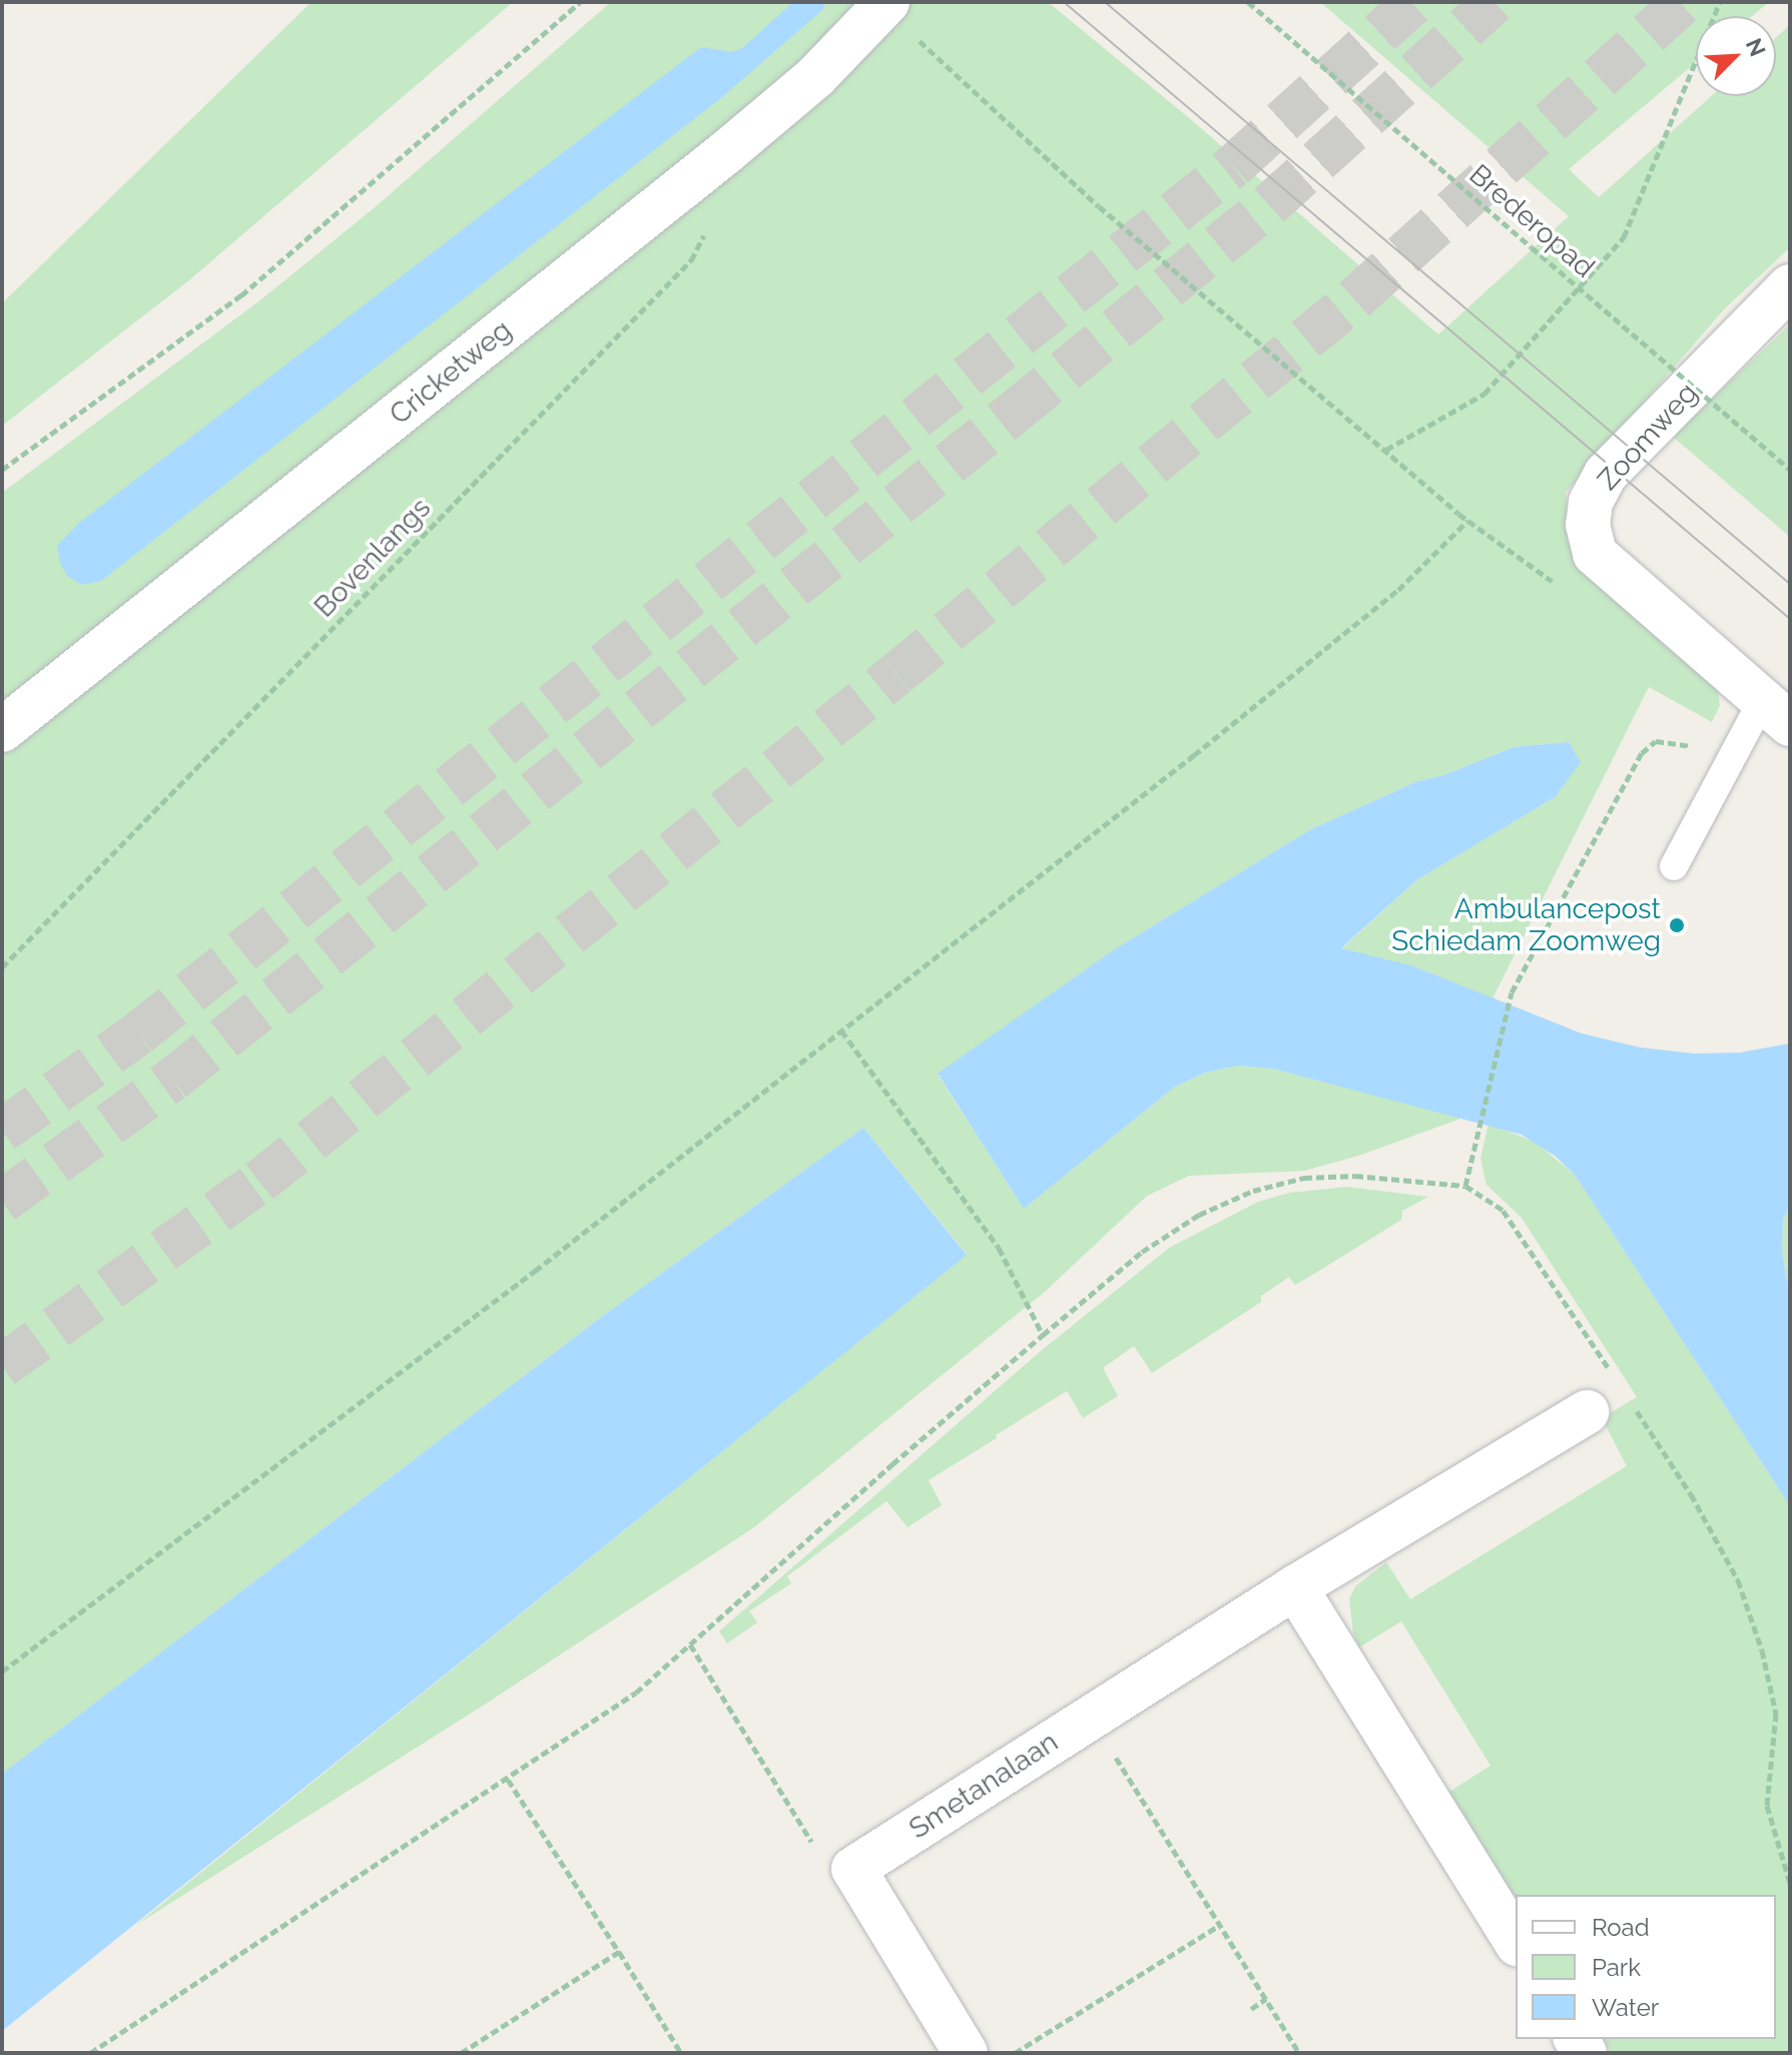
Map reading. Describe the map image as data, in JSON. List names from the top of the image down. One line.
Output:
{"streets":{"street":["Cricketweg","Zoomweg","Smetanalaan"],"path":["Brederopad","Bovenlangs"]},"places":["Ambulancepost Schiedam Zoomweg"],"legend":["Road","Park","Water"],"north":"top right"}
